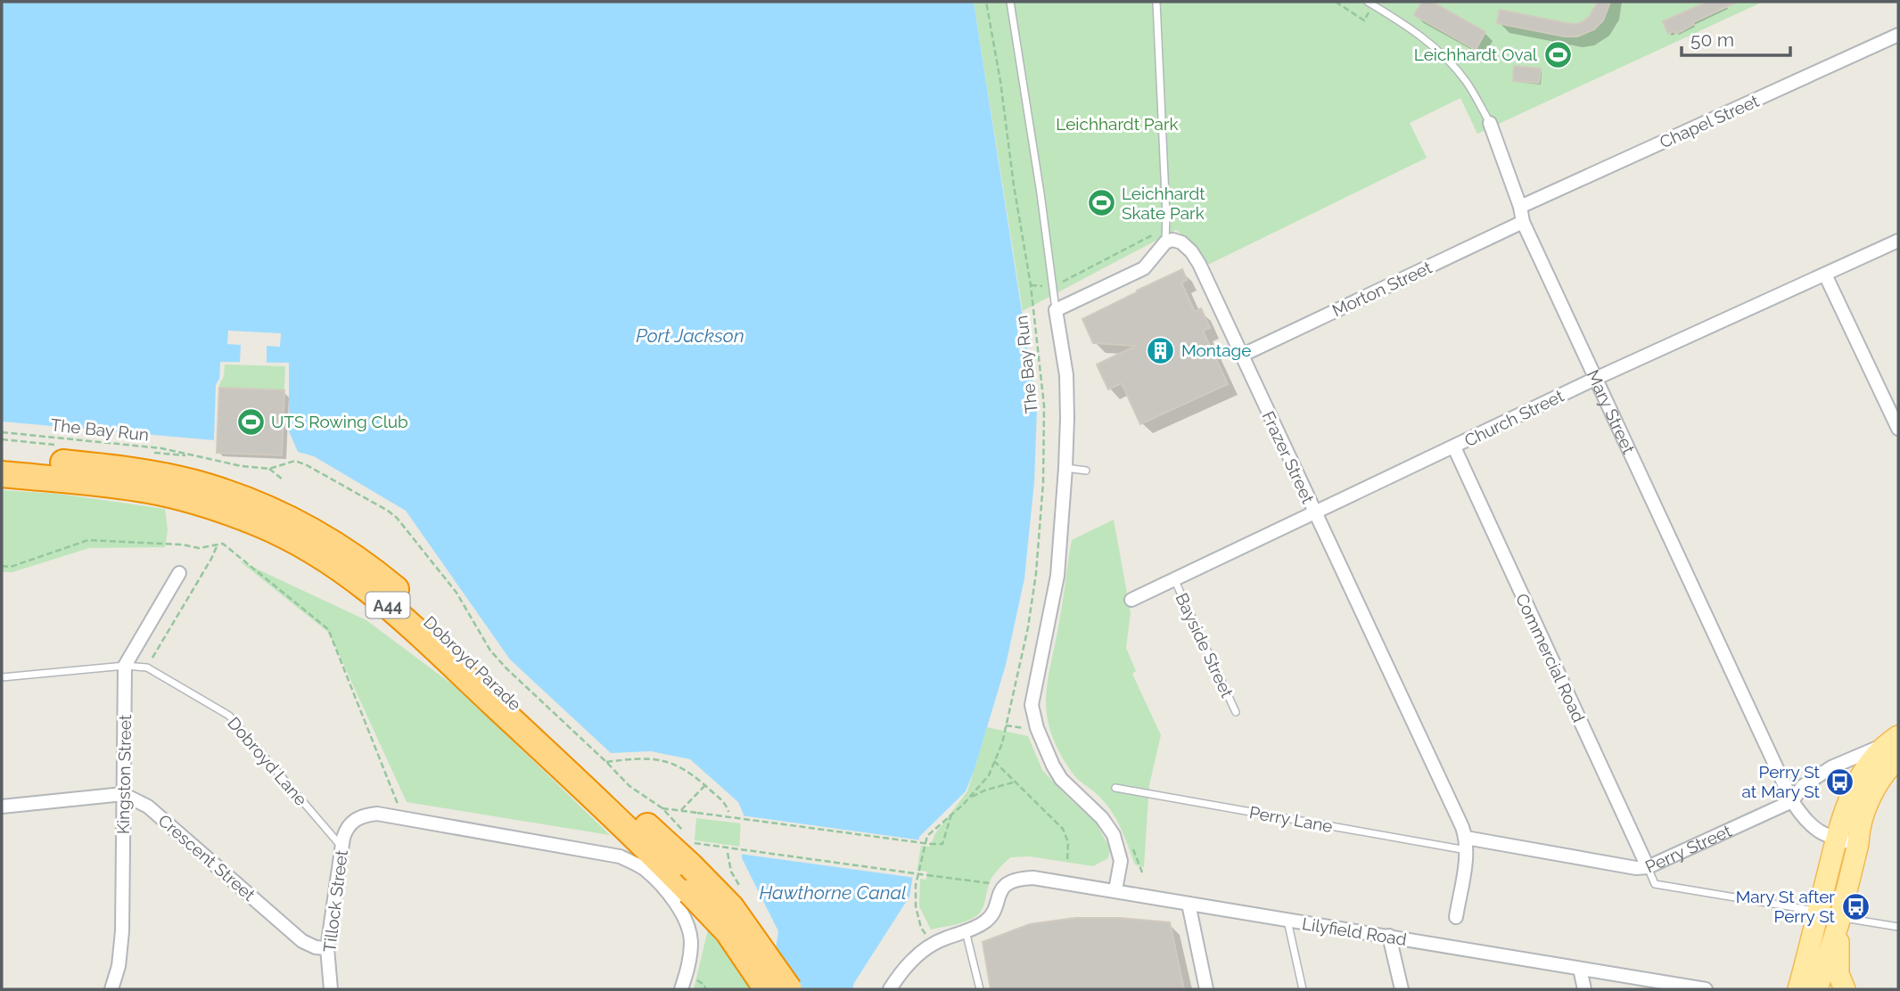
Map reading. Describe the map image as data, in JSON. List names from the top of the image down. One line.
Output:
{"streets":{"highway":["A44","Dobroyd Parade"],"street":["Chapel Street","Morton Street","Mary Street","Church Street","Frazer Street","Commercial Road","Kingston Street","Perry Street","Crescent Street","Tillock Street","Lilyfield Road"],"lane":["Bayside Street","Dobroyd Lane","Perry Lane"],"path":["The Bay Run"]},"crossings":[["Chapel Street","Mary Street"],["Morton Street","Mary Street"],["Morton Street","Frazer Street"],["Mary Street","Church Street"],["Mary Street","Perry Street"],["Church Street","Frazer Street"],["Church Street","Bayside Street"],["Church Street","Commercial Road"],["Frazer Street","Perry Lane"],["Frazer Street","Perry Street"],["Commercial Road","Perry Street"],["Dobroyd Lane","Kingston Street"],["Dobroyd Lane","Tillock Street"],["Kingston Street","Crescent Street"],["Perry Lane","Perry Street"],["Crescent Street","Tillock Street"]],"water":["Port Jackson","Hawthorne Canal"],"parks":["Leichhardt Park"],"places":{"sports":["Leichhardt Oval","Leichhardt Skate Park","UTS Rowing Club"],"building":["Montage"],"bus stop":["Perry St at Mary St","Mary St after Perry St"]},"scale_bar":"50 m"}
